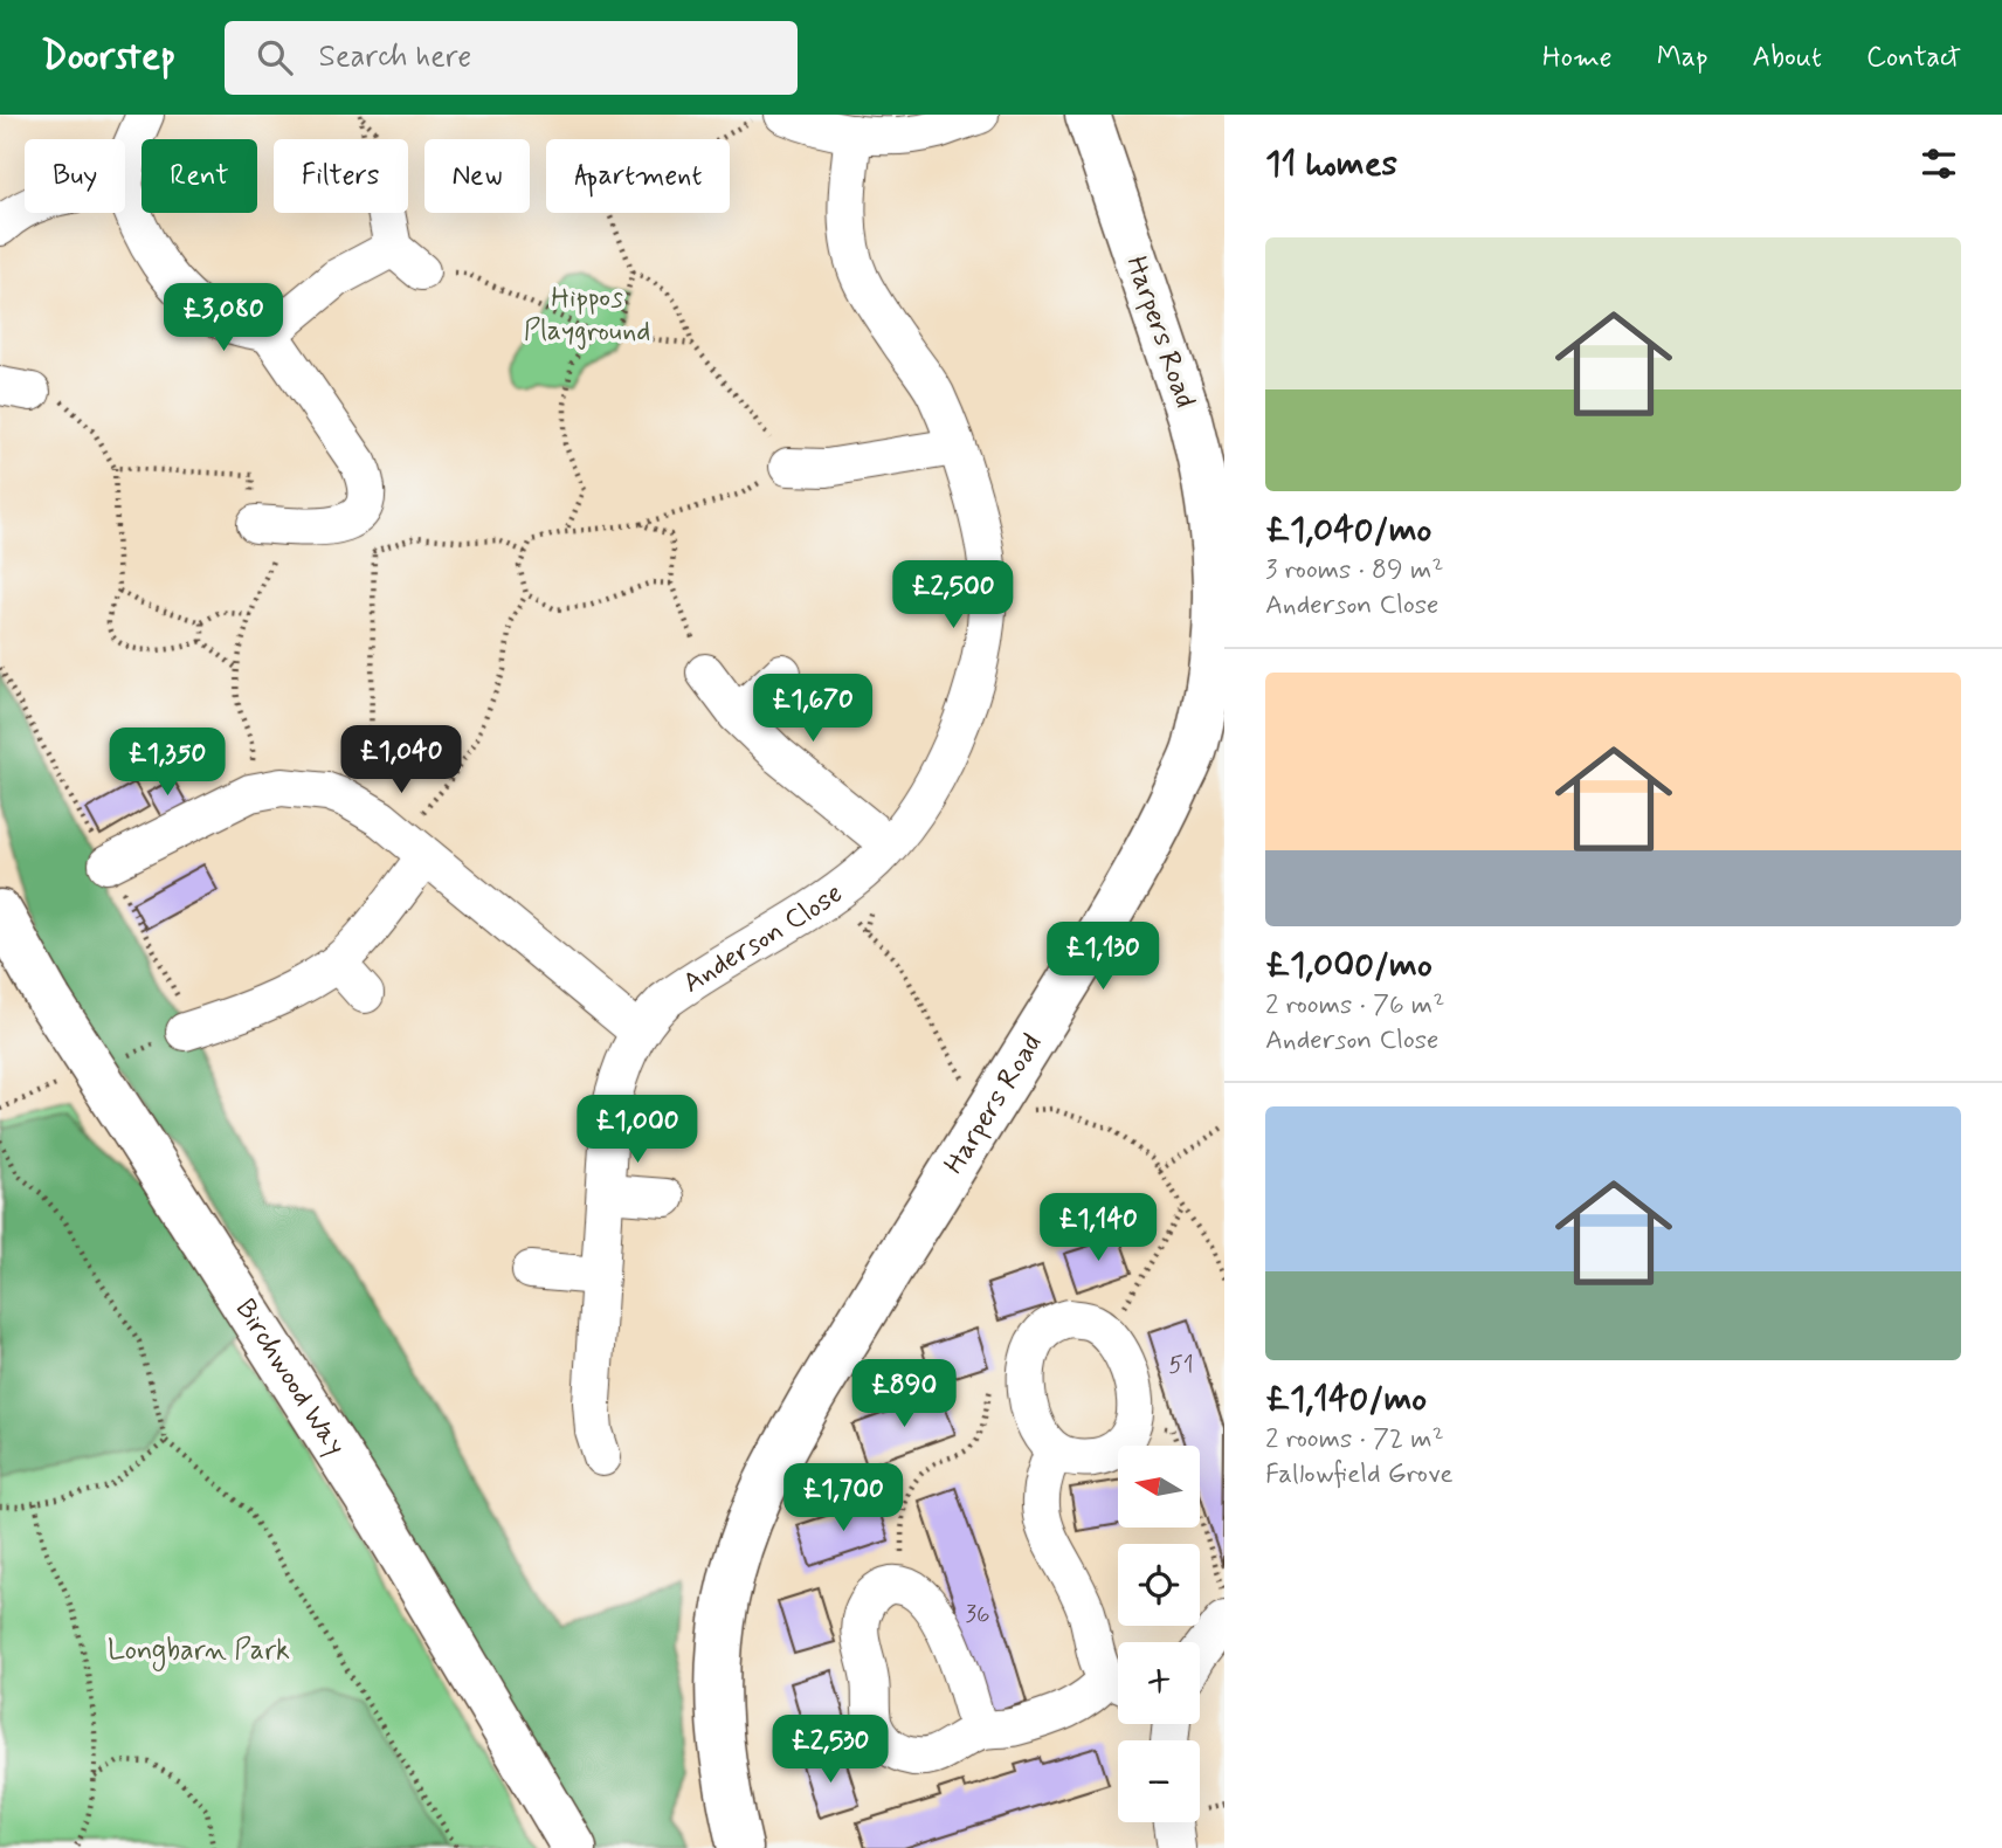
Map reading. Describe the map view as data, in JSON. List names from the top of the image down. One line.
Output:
{"streets":{"street":["Harpers Road","Anderson Close","Birchwood Way"]},"parks":["Hippos Playground","Longbarn Park"],"house_numbers":["51","36"],"north":"left","page":{"header":"Doorstep","search":"Search here","nav":["Home","Map","About","Contact"],"heading":"11 homes","chip":["Buy","Rent","Filters","New","Apartment"],"list":[{"name":"£1,040/mo","note":"3 rooms · 89 m² · Anderson Close"},{"name":"£1,000/mo","note":"2 rooms · 76 m² · Anderson Close"},{"name":"£1,140/mo","note":"2 rooms · 72 m² · Fallowfield Grove"}],"price":["£3,080","£2,500","£1,670","£1,040","£1,350","£1,130","£1,000","£1,140","£890","£1,700","£2,530"],"map_buttons":["+","−"]}}
